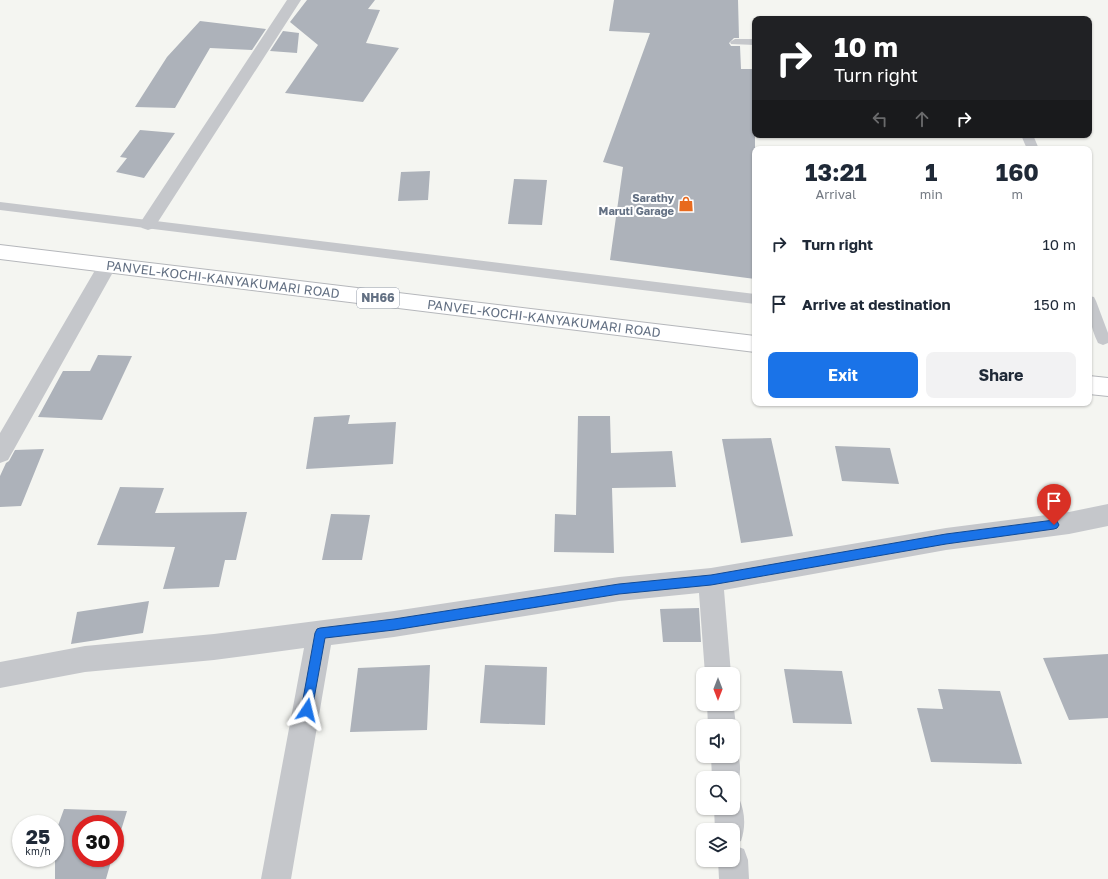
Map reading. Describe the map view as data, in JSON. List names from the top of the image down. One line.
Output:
{"streets":{"highway":["PANVEL-KOCHI-KANYAKUMARI ROAD","NH66"]},"places":{"shop":["Sarathy Maruti Garage"]},"north":"bottom","page":{"turn":["10 m","Turn right"],"eta":["13:21","Arrival","1","min","160","m"],"list":[{"name":"Turn right","value":"10 m"},{"name":"Arrive at destination","value":"150 m"}],"buttons":["Exit","Share"],"speed":"25 km/h","limit":"30"}}
